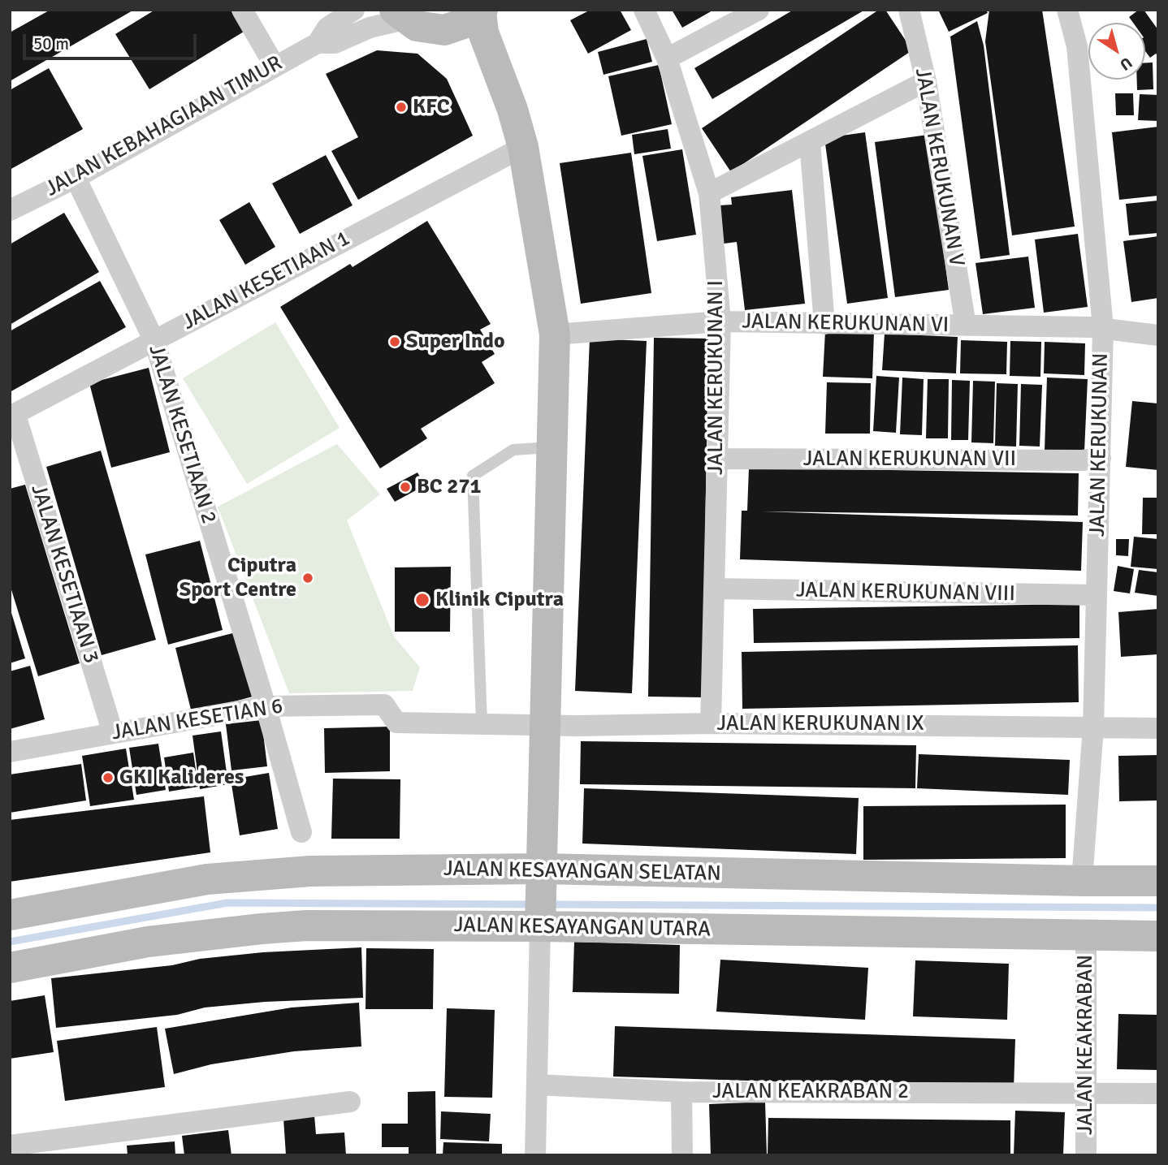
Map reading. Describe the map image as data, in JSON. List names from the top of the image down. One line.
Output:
{"streets":{"street":["JALAN KEBAHAGIAAN TIMUR","JALAN KERUKUNAN V","JALAN KESETIAAN 1","JALAN KERUKUNAN VI","JALAN KERUKUNAN I","JALAN KESETIAAN 2","JALAN KERUKUNAN","JALAN KERUKUNAN VII","JALAN KESETIAAN 3","JALAN KERUKUNAN VIII","JALAN KESETIAN 6","JALAN KERUKUNAN IX","JALAN KESAYANGAN SELATAN","JALAN KESAYANGAN UTARA","JALAN KEAKRABAN","JALAN KEAKRABAN 2"]},"crossings":[["JALAN KEBAHAGIAAN TIMUR","JALAN KESETIAAN 2"],["JALAN KERUKUNAN V","JALAN KERUKUNAN VI"],["JALAN KESETIAAN 1","JALAN KESETIAAN 2"],["JALAN KESETIAAN 1","JALAN KESETIAAN 3"],["JALAN KERUKUNAN VI","JALAN KERUKUNAN I"],["JALAN KERUKUNAN VI","JALAN KERUKUNAN"],["JALAN KERUKUNAN I","JALAN KERUKUNAN VII"],["JALAN KERUKUNAN I","JALAN KERUKUNAN VIII"],["JALAN KERUKUNAN I","JALAN KERUKUNAN IX"],["JALAN KESETIAAN 2","JALAN KESETIAN 6"],["JALAN KERUKUNAN","JALAN KERUKUNAN VII"],["JALAN KERUKUNAN","JALAN KERUKUNAN VIII"],["JALAN KERUKUNAN","JALAN KERUKUNAN IX"],["JALAN KERUKUNAN","JALAN KESAYANGAN SELATAN"],["JALAN KESETIAAN 3","JALAN KESETIAN 6"],["JALAN KESETIAN 6","JALAN KERUKUNAN IX"],["JALAN KESAYANGAN UTARA","JALAN KEAKRABAN"],["JALAN KEAKRABAN","JALAN KEAKRABAN 2"]],"places":["KFC","Super Indo","BC 271","Ciputra Sport Centre","Klinik Ciputra","GKI Kalideres"],"scale_bar":"50 m","north":"bottom right"}
